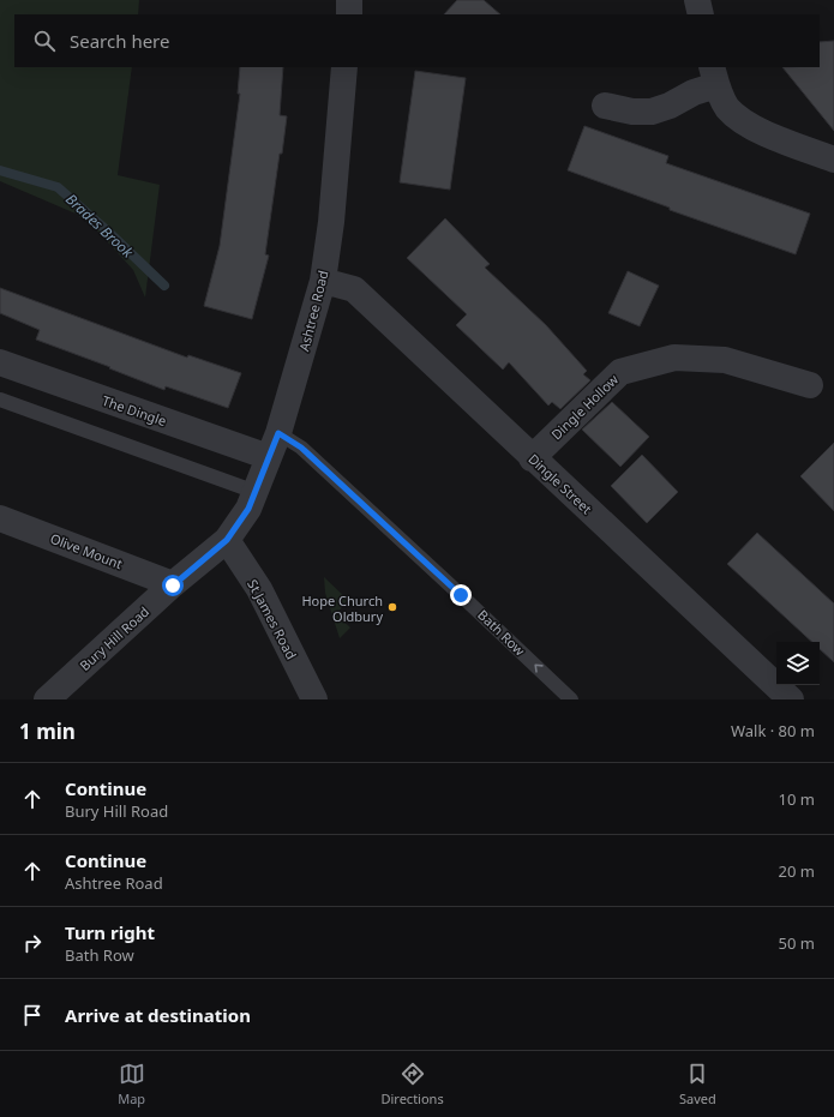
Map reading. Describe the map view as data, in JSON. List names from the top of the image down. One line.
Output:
{"streets":{"street":["Ashtree Road","Dingle Hollow","The Dingle","Dingle Street","Olive Mount","St James Road","Bury Hill Road"],"lane":["Bath Row"]},"crossings":[["Ashtree Road","The Dingle"],["Ashtree Road","Dingle Street"],["Ashtree Road","St James Road"],["Ashtree Road","Bath Row"],["Ashtree Road","Bury Hill Road"],["Dingle Hollow","Dingle Street"],["Olive Mount","Bury Hill Road"],["St James Road","Bury Hill Road"]],"one_way":["Bath Row"],"water":["Brades Brook"],"places":["Hope Church Oldbury"],"page":{"search":"Search here","heading":["1 min","Walk · 80 m"],"list":[["Continue","Bury Hill Road","10 m"],["Continue","Ashtree Road","20 m"],["Turn right","Bath Row","50 m"],"Arrive at destination"],"nav":["Map","Directions","Saved"]}}
